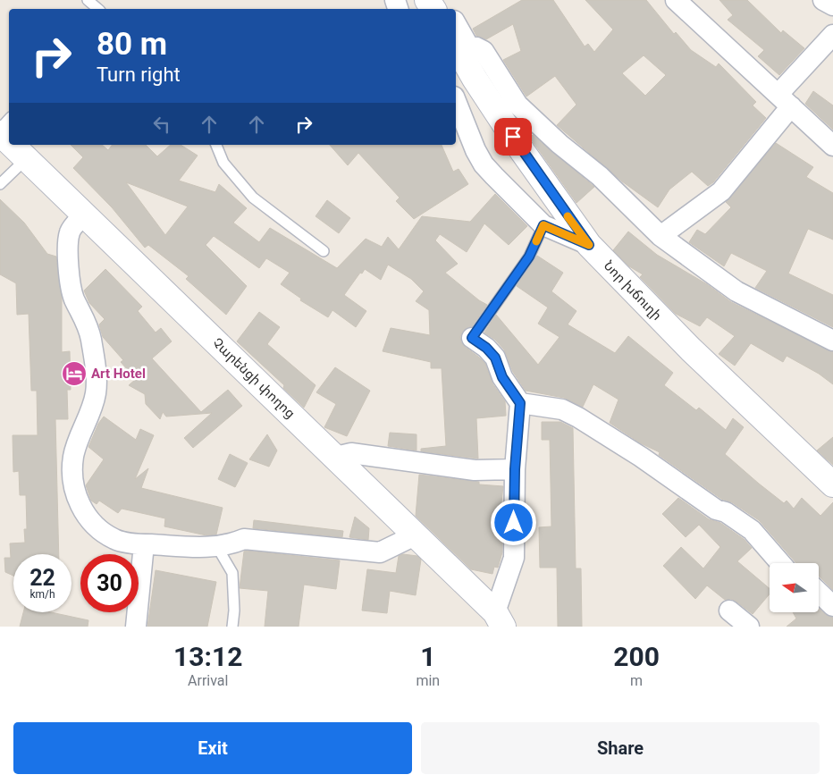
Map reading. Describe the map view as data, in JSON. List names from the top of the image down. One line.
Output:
{"streets":{"main road":["Նոր խճուղի","Չարենցի փողոց"]},"places":{"hotel":["Art Hotel"]},"north":"left","page":{"turn":["80 m","Turn right"],"speed":"22 km/h","limit":"30","eta":["13:12","Arrival","1","min","200","m"],"buttons":["Exit","Share"]}}
